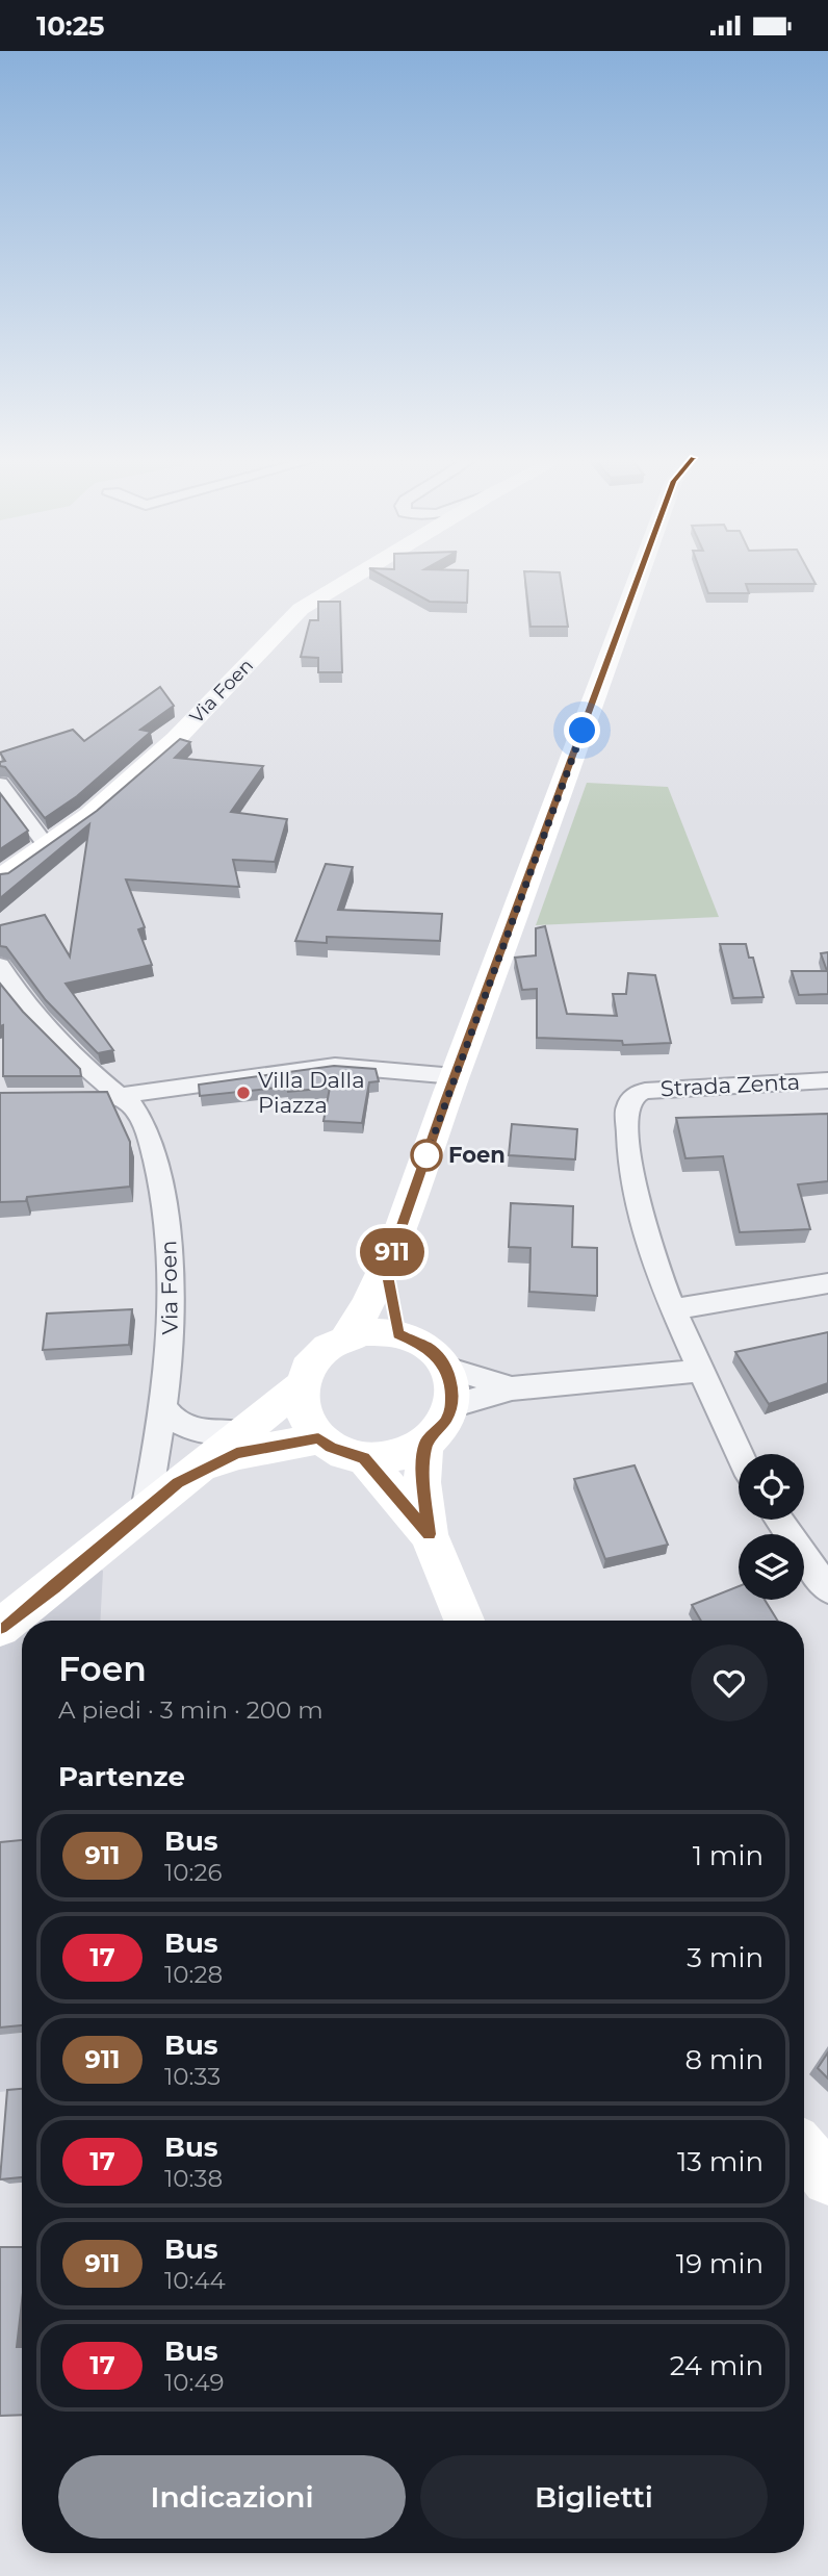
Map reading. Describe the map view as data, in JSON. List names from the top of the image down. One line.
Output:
{"streets":{"main road":["Via Foen"],"street":["Strada Zenta"]},"places":["Villa Dalla Piazza","Foen"],"lines":["bus line 911"],"page":{"status":"10:25","on_map":"911","heading":[["Foen","A piedi · 3 min · 200 m"],"Partenze"],"list":[{"mark":"911","name":"Bus","note":"10:26","value":"1 min"},{"mark":"17","name":"Bus","note":"10:28","value":"3 min"},{"mark":"911","name":"Bus","note":"10:33","value":"8 min"},{"mark":"17","name":"Bus","note":"10:38","value":"13 min"},{"mark":"911","name":"Bus","note":"10:44","value":"19 min"},{"mark":"17","name":"Bus","note":"10:49","value":"24 min"}],"buttons":["Indicazioni","Biglietti"]}}
